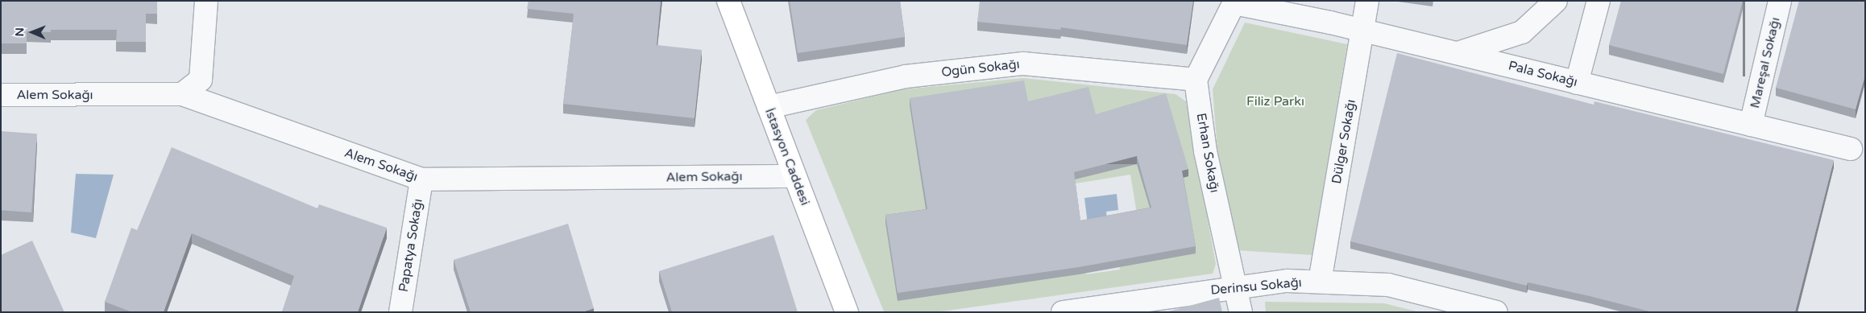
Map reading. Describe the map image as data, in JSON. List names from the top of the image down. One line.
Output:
{"streets":{"street":["Mareşal Sokağı","Ogün Sokağı","Pala Sokağı","Alem Sokağı","Dülger Sokağı","Erhan Sokağı","İstasyon Caddesi","Papatya Sokağı","Derinsu Sokağı"]},"crossings":[["Mareşal Sokağı","Pala Sokağı"],["Ogün Sokağı","Erhan Sokağı"],["Ogün Sokağı","İstasyon Caddesi"],["Pala Sokağı","Dülger Sokağı"],["Alem Sokağı","İstasyon Caddesi"],["Alem Sokağı","Papatya Sokağı"],["Dülger Sokağı","Derinsu Sokağı"],["Erhan Sokağı","Derinsu Sokağı"]],"parks":["Filiz Parkı"],"north":"left"}
